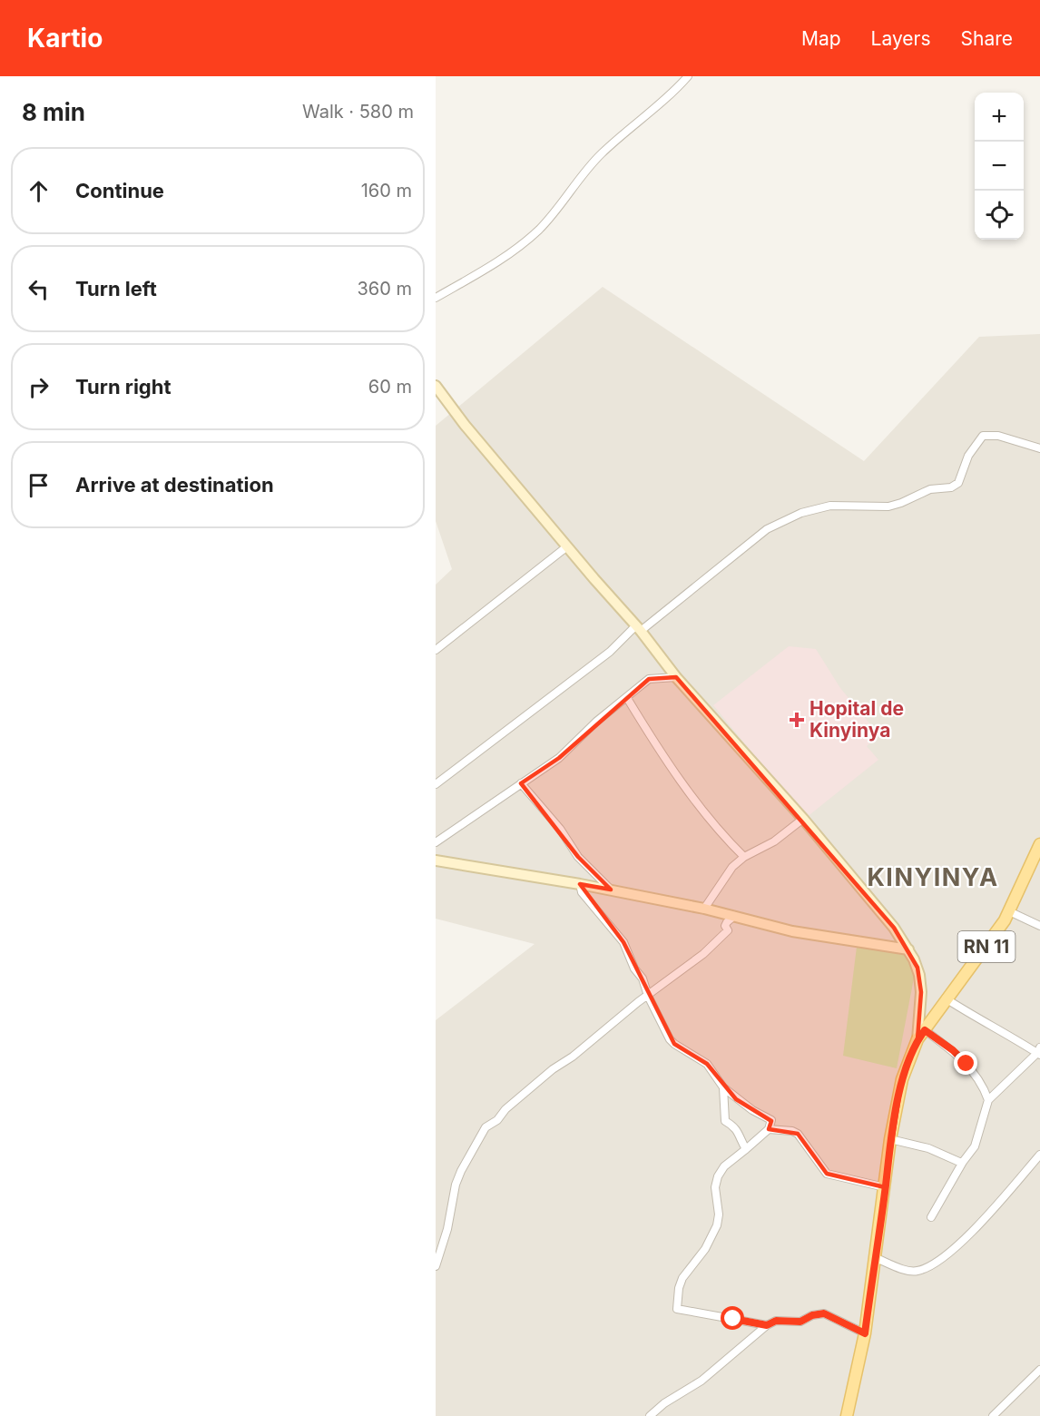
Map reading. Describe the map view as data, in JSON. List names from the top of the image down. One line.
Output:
{"streets":{"main road":["RN 11"]},"districts":["KINYINYA"],"places":{"health":["Hopital de Kinyinya"]},"page":{"header":"Kartio","nav":["Map","Layers","Share"],"heading":["8 min","Walk · 580 m"],"map_buttons":["+","−"],"list":[["Continue","160 m"],["Turn left","360 m"],["Turn right","60 m"],"Arrive at destination"]}}
